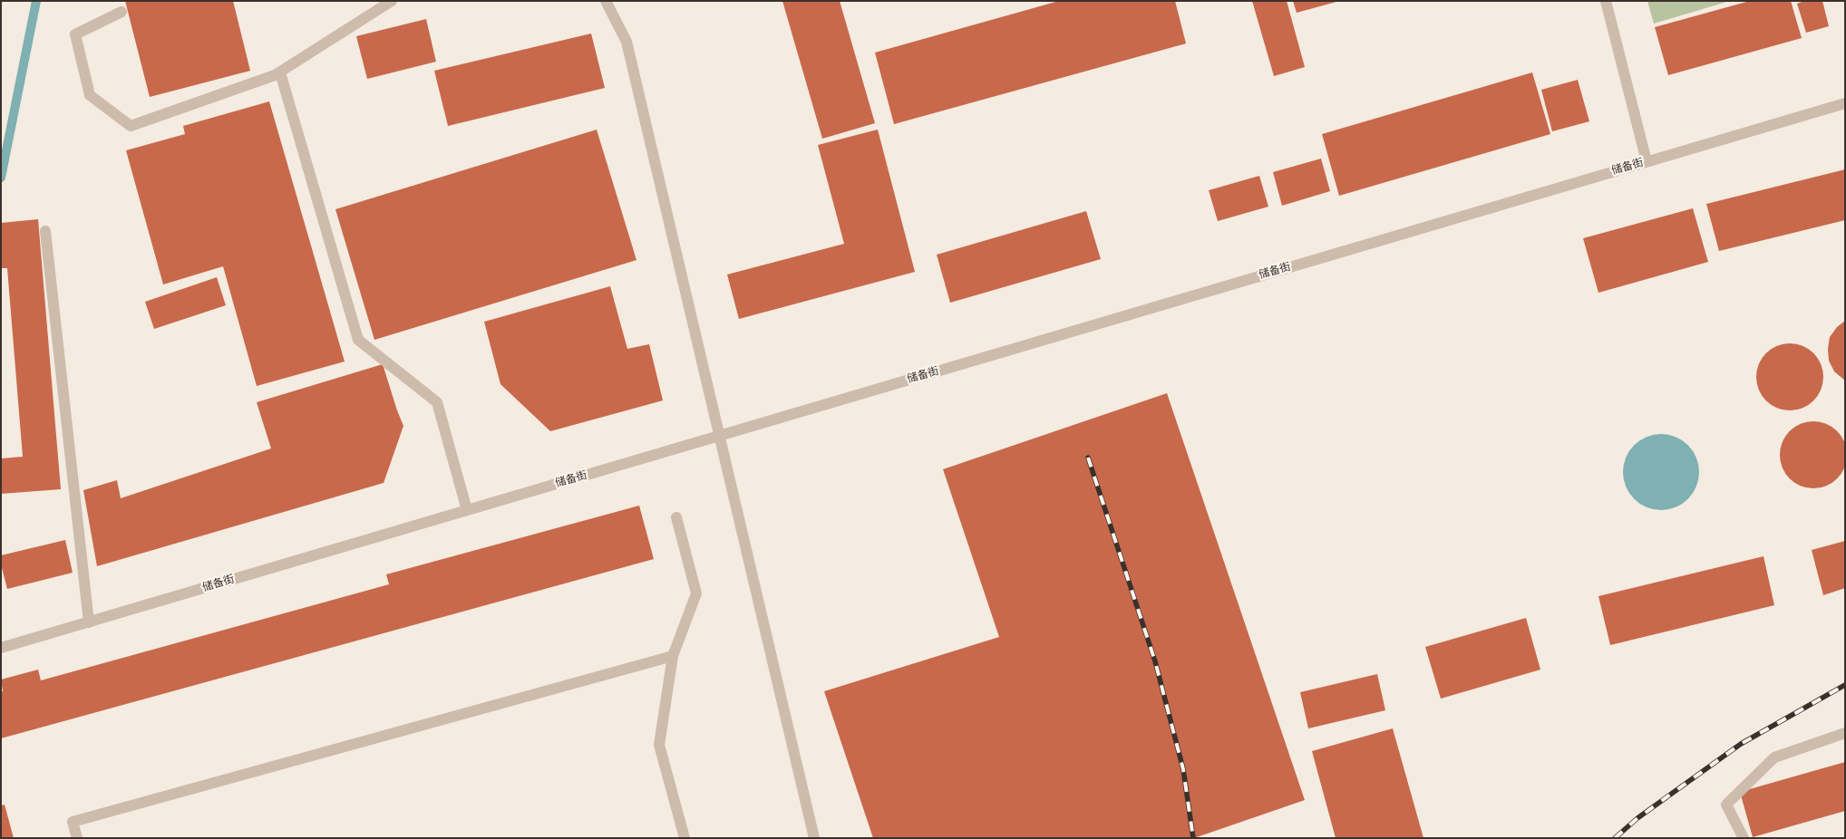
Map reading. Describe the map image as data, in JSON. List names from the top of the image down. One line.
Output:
{"streets":{"street":["储备街"]}}
